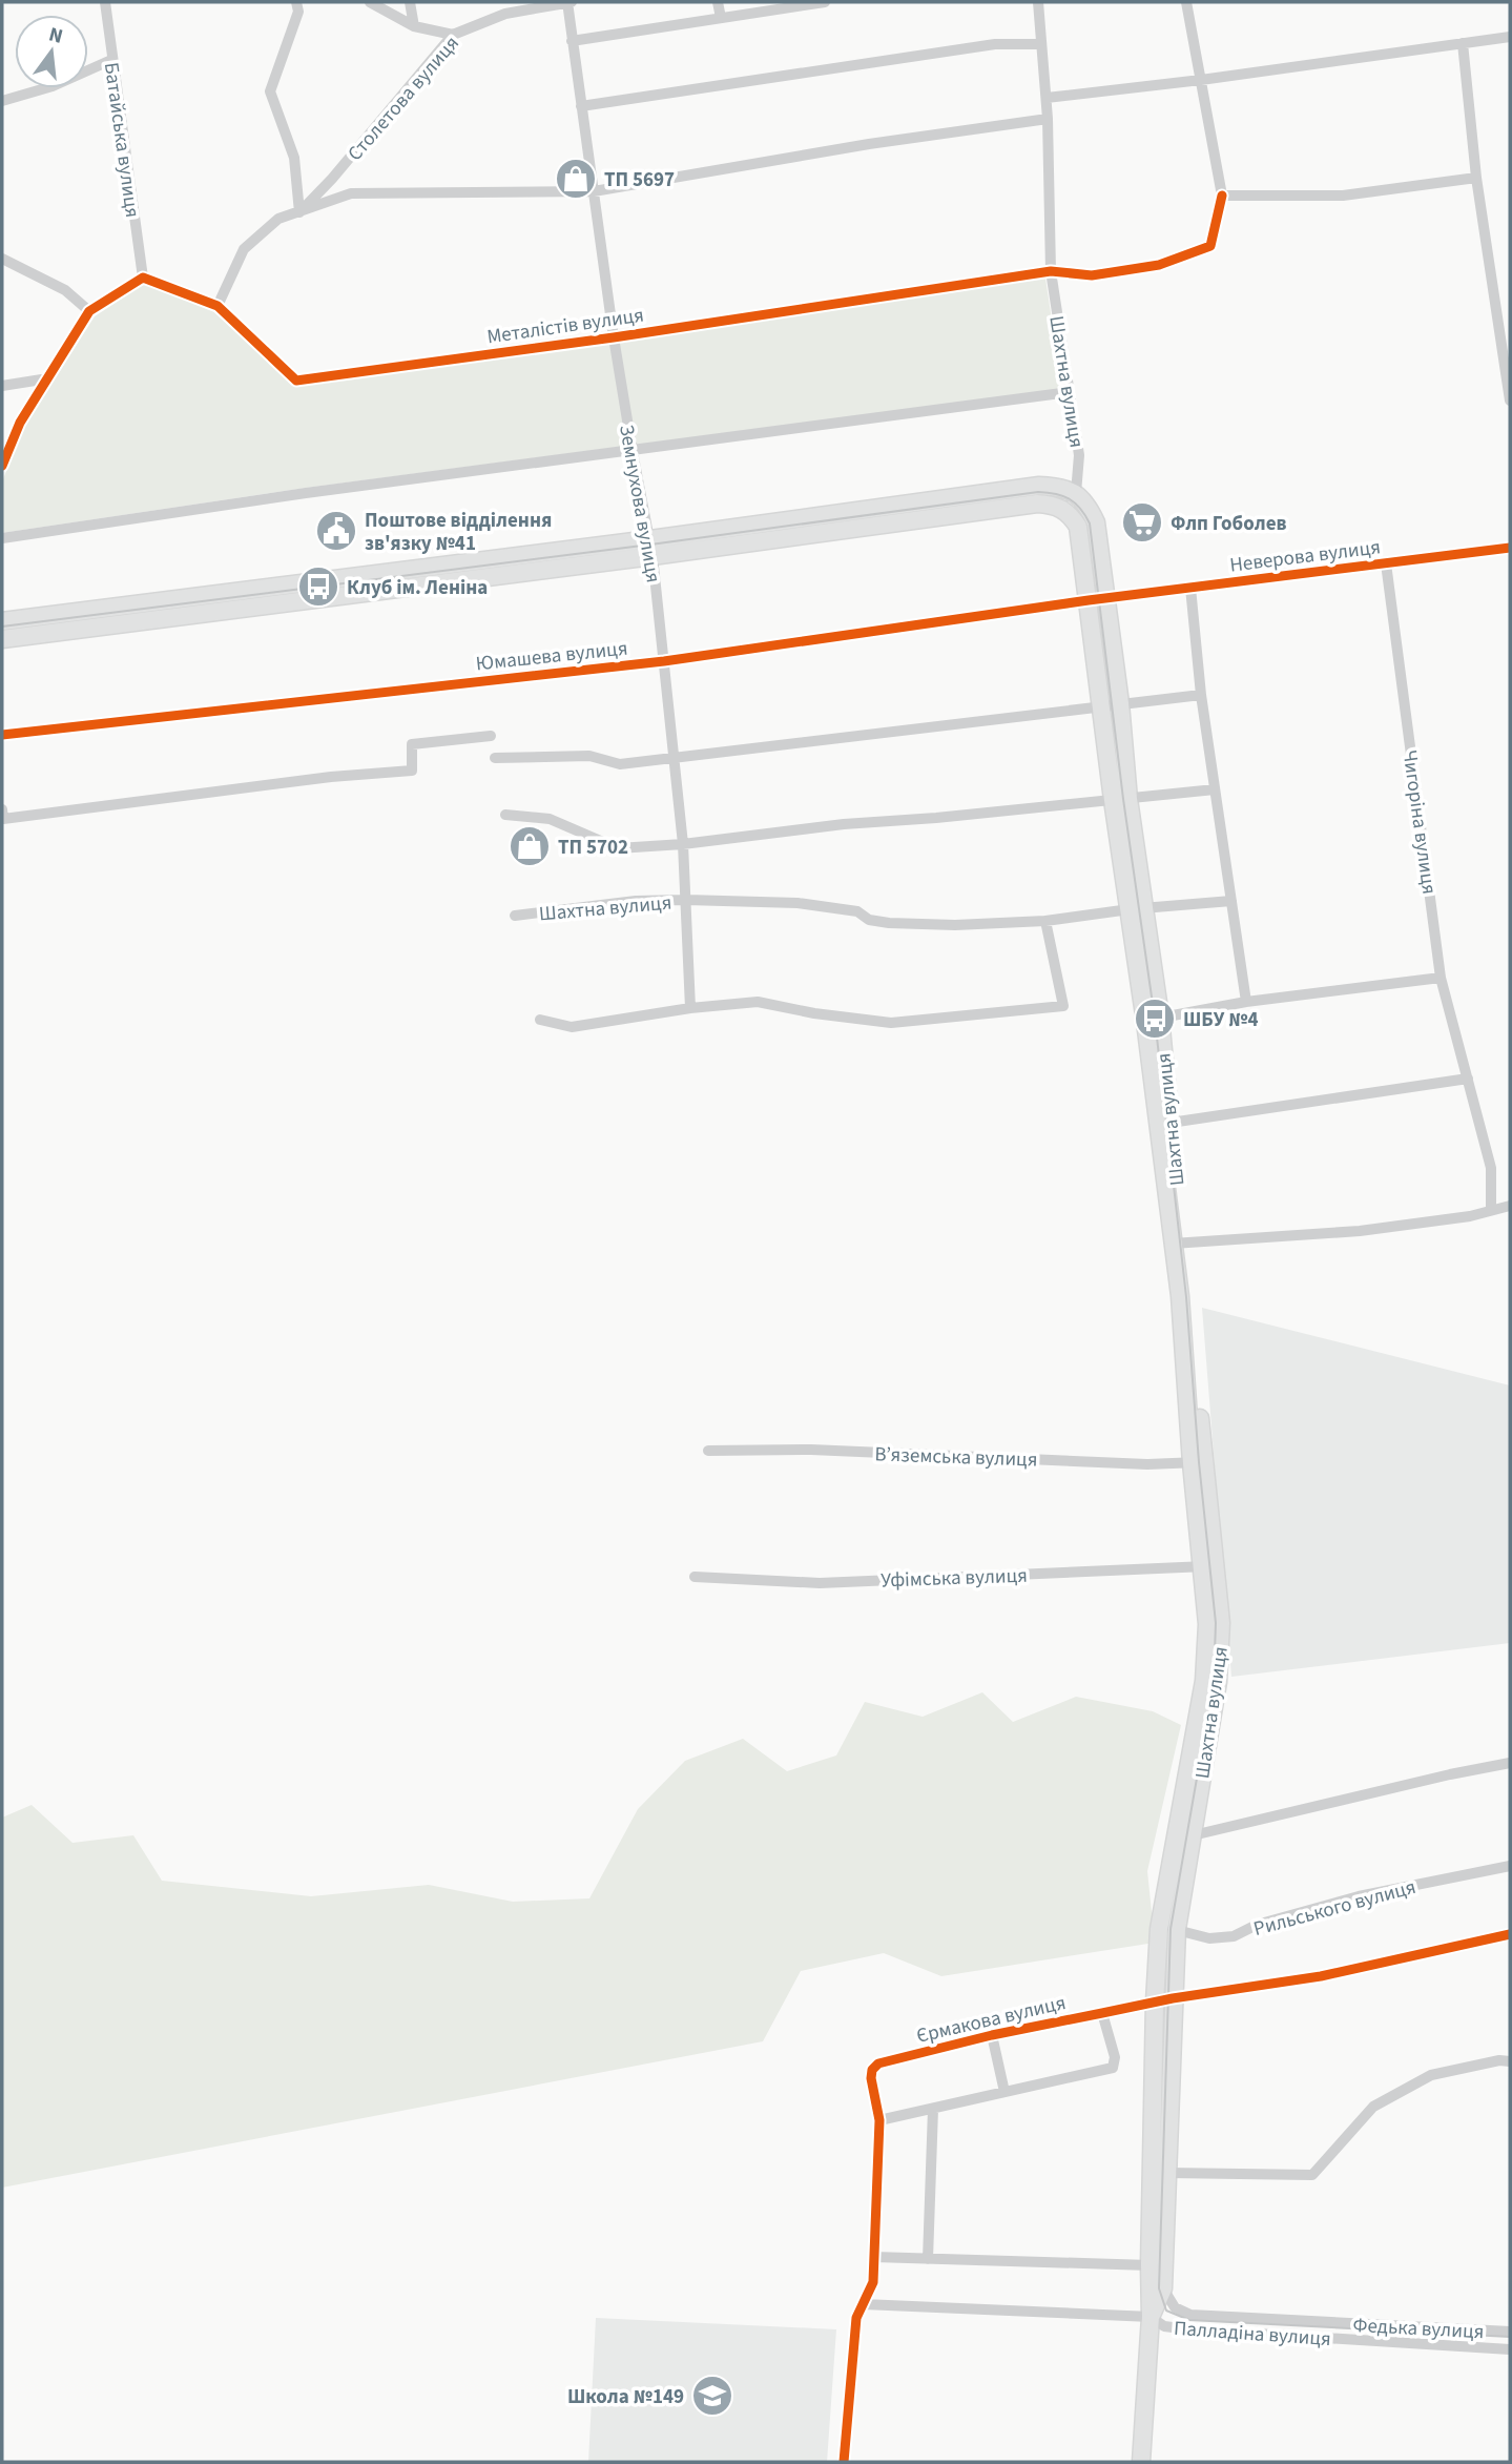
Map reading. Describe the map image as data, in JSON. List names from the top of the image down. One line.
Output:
{"streets":{"main road":["Шахтна вулиця"],"street":["Столетова вулиця","Батайська вулиця","Металістів вулиця","Земнухова вулиця","Неверова вулиця","Юмашева вулиця","Чигоріна вулиця","В’яземська вулиця","Уфімська вулиця","Рильського вулиця","Єрмакова вулиця","Федька вулиця","Палладіна вулиця"]},"crossings":[["Столетова вулиця","Земнухова вулиця"],["Батайська вулиця","Металістів вулиця"],["Металістів вулиця","Шахтна вулиця"],["Металістів вулиця","Земнухова вулиця"],["Шахтна вулиця","Земнухова вулиця"],["Шахтна вулиця","Неверова вулиця"],["Шахтна вулиця","Юмашева вулиця"],["Шахтна вулиця","В’яземська вулиця"],["Шахтна вулиця","Уфімська вулиця"],["Шахтна вулиця","Рильського вулиця"],["Шахтна вулиця","Єрмакова вулиця"],["Шахтна вулиця","Палладіна вулиця"],["Земнухова вулиця","Юмашева вулиця"],["Неверова вулиця","Юмашева вулиця"],["Неверова вулиця","Чигоріна вулиця"],["Єрмакова вулиця","Палладіна вулиця"]],"places":{"shop":["ТП 5697","ТП 5702"],"supermarket":["Флп Гоболев"],"public building":["Поштове відділення зв'язку №41"],"bus stop":["Клуб ім. Леніна","ШБУ №4"],"school or university":["Школа №149"]},"north":"top"}
